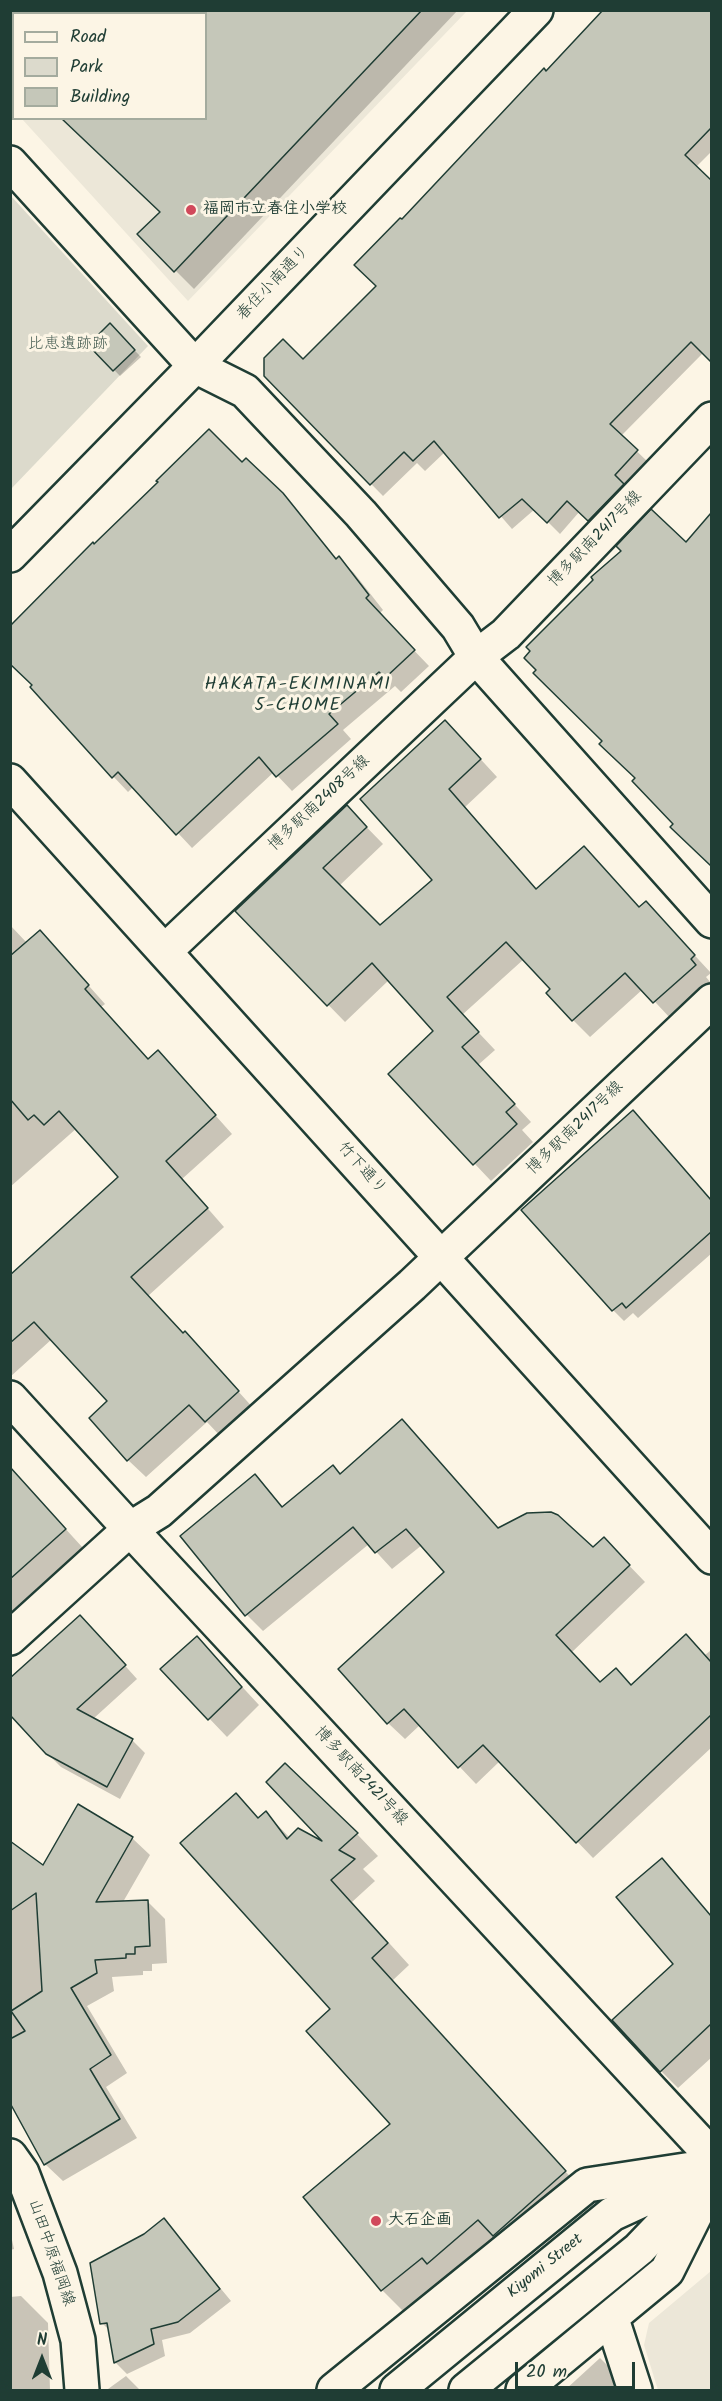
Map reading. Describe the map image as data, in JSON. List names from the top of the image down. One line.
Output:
{"streets":{"street":["春住小南通り","博多駅南2417号線","博多駅南2408号線","竹下通り","博多駅南2421号線","山田中原福岡線","Kiyomi Street"]},"crossings":[["博多駅南2417号線","博多駅南2408号線"],["博多駅南2417号線","竹下通り"],["博多駅南2417号線","博多駅南2421号線"],["博多駅南2408号線","竹下通り"]],"districts":["HAKATA-EKIMINAMI 5-CHOME"],"parks":["比恵遺跡跡"],"places":["福岡市立春住小学校","大石企画"],"legend":["Road","Park","Building"],"scale_bar":"20 m","north":"top"}
